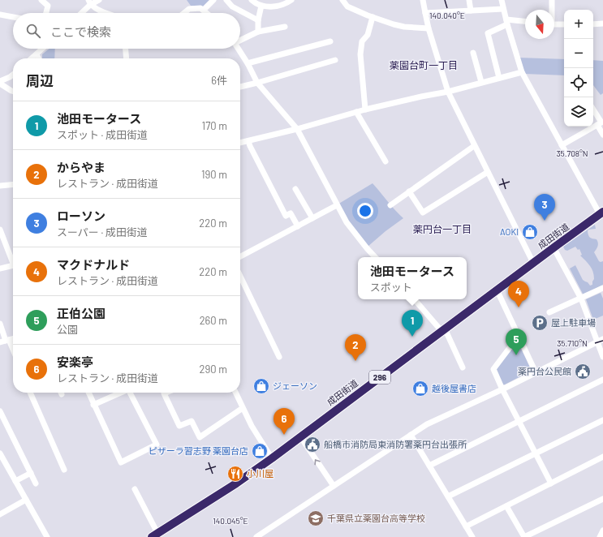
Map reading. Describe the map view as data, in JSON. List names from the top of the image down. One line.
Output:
{"streets":{"highway":["成田街道","296"]},"districts":["薬園台町一丁目","薬円台一丁目"],"places":{"shop":["AOKI","ジェーソン","越後屋書店","ピザーラ習志野 薬園台店"],"parking":["屋上駐車場"],"public building":["薬円台公民館","船橋市消防局東消防署薬円台出張所"],"restaurant":["小川屋"],"school or university":["千葉県立薬園台高等学校"]},"north":"bottom","page":{"map_buttons":["+","−"],"search":"ここで検索","heading":["周辺","6件"],"list":[{"mark":"1","name":"池田モータース","note":"スポット · 成田街道","value":"170 m"},{"mark":"2","name":"からやま","note":"レストラン · 成田街道","value":"190 m"},{"mark":"3","name":"ローソン","note":"スーパー · 成田街道","value":"220 m"},{"mark":"4","name":"マクドナルド","note":"レストラン · 成田街道","value":"220 m"},{"mark":"5","name":"正伯公園","note":"公園","value":"260 m"},{"mark":"6","name":"安楽亭","note":"レストラン · 成田街道","value":"290 m"}],"pins":["3","4","1","5","2","6"],"popup":["池田モータース","スポット"]},"coordinates":["140.040°E","35.708°N","35.710°N","140.045°E"]}
